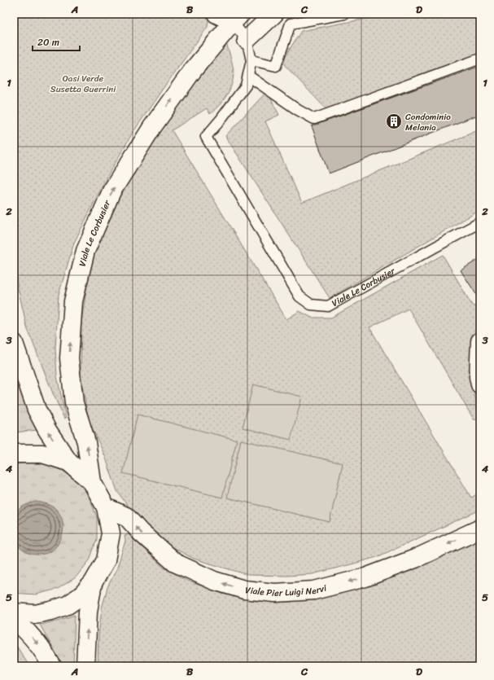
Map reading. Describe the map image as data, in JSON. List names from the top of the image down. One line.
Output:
{"streets":{"street":["Viale Le Corbusier","Viale Pier Luigi Nervi"]},"one_way":["Viale Le Corbusier","Viale Pier Luigi Nervi"],"parks":["Oasi Verde Susetta Guerrini"],"places":{"building":["Condominio Melania"]},"scale_bar":"20 m","grid":{"columns":["A","B","C","D"],"rows":["1","2","3","4","5"]}}
